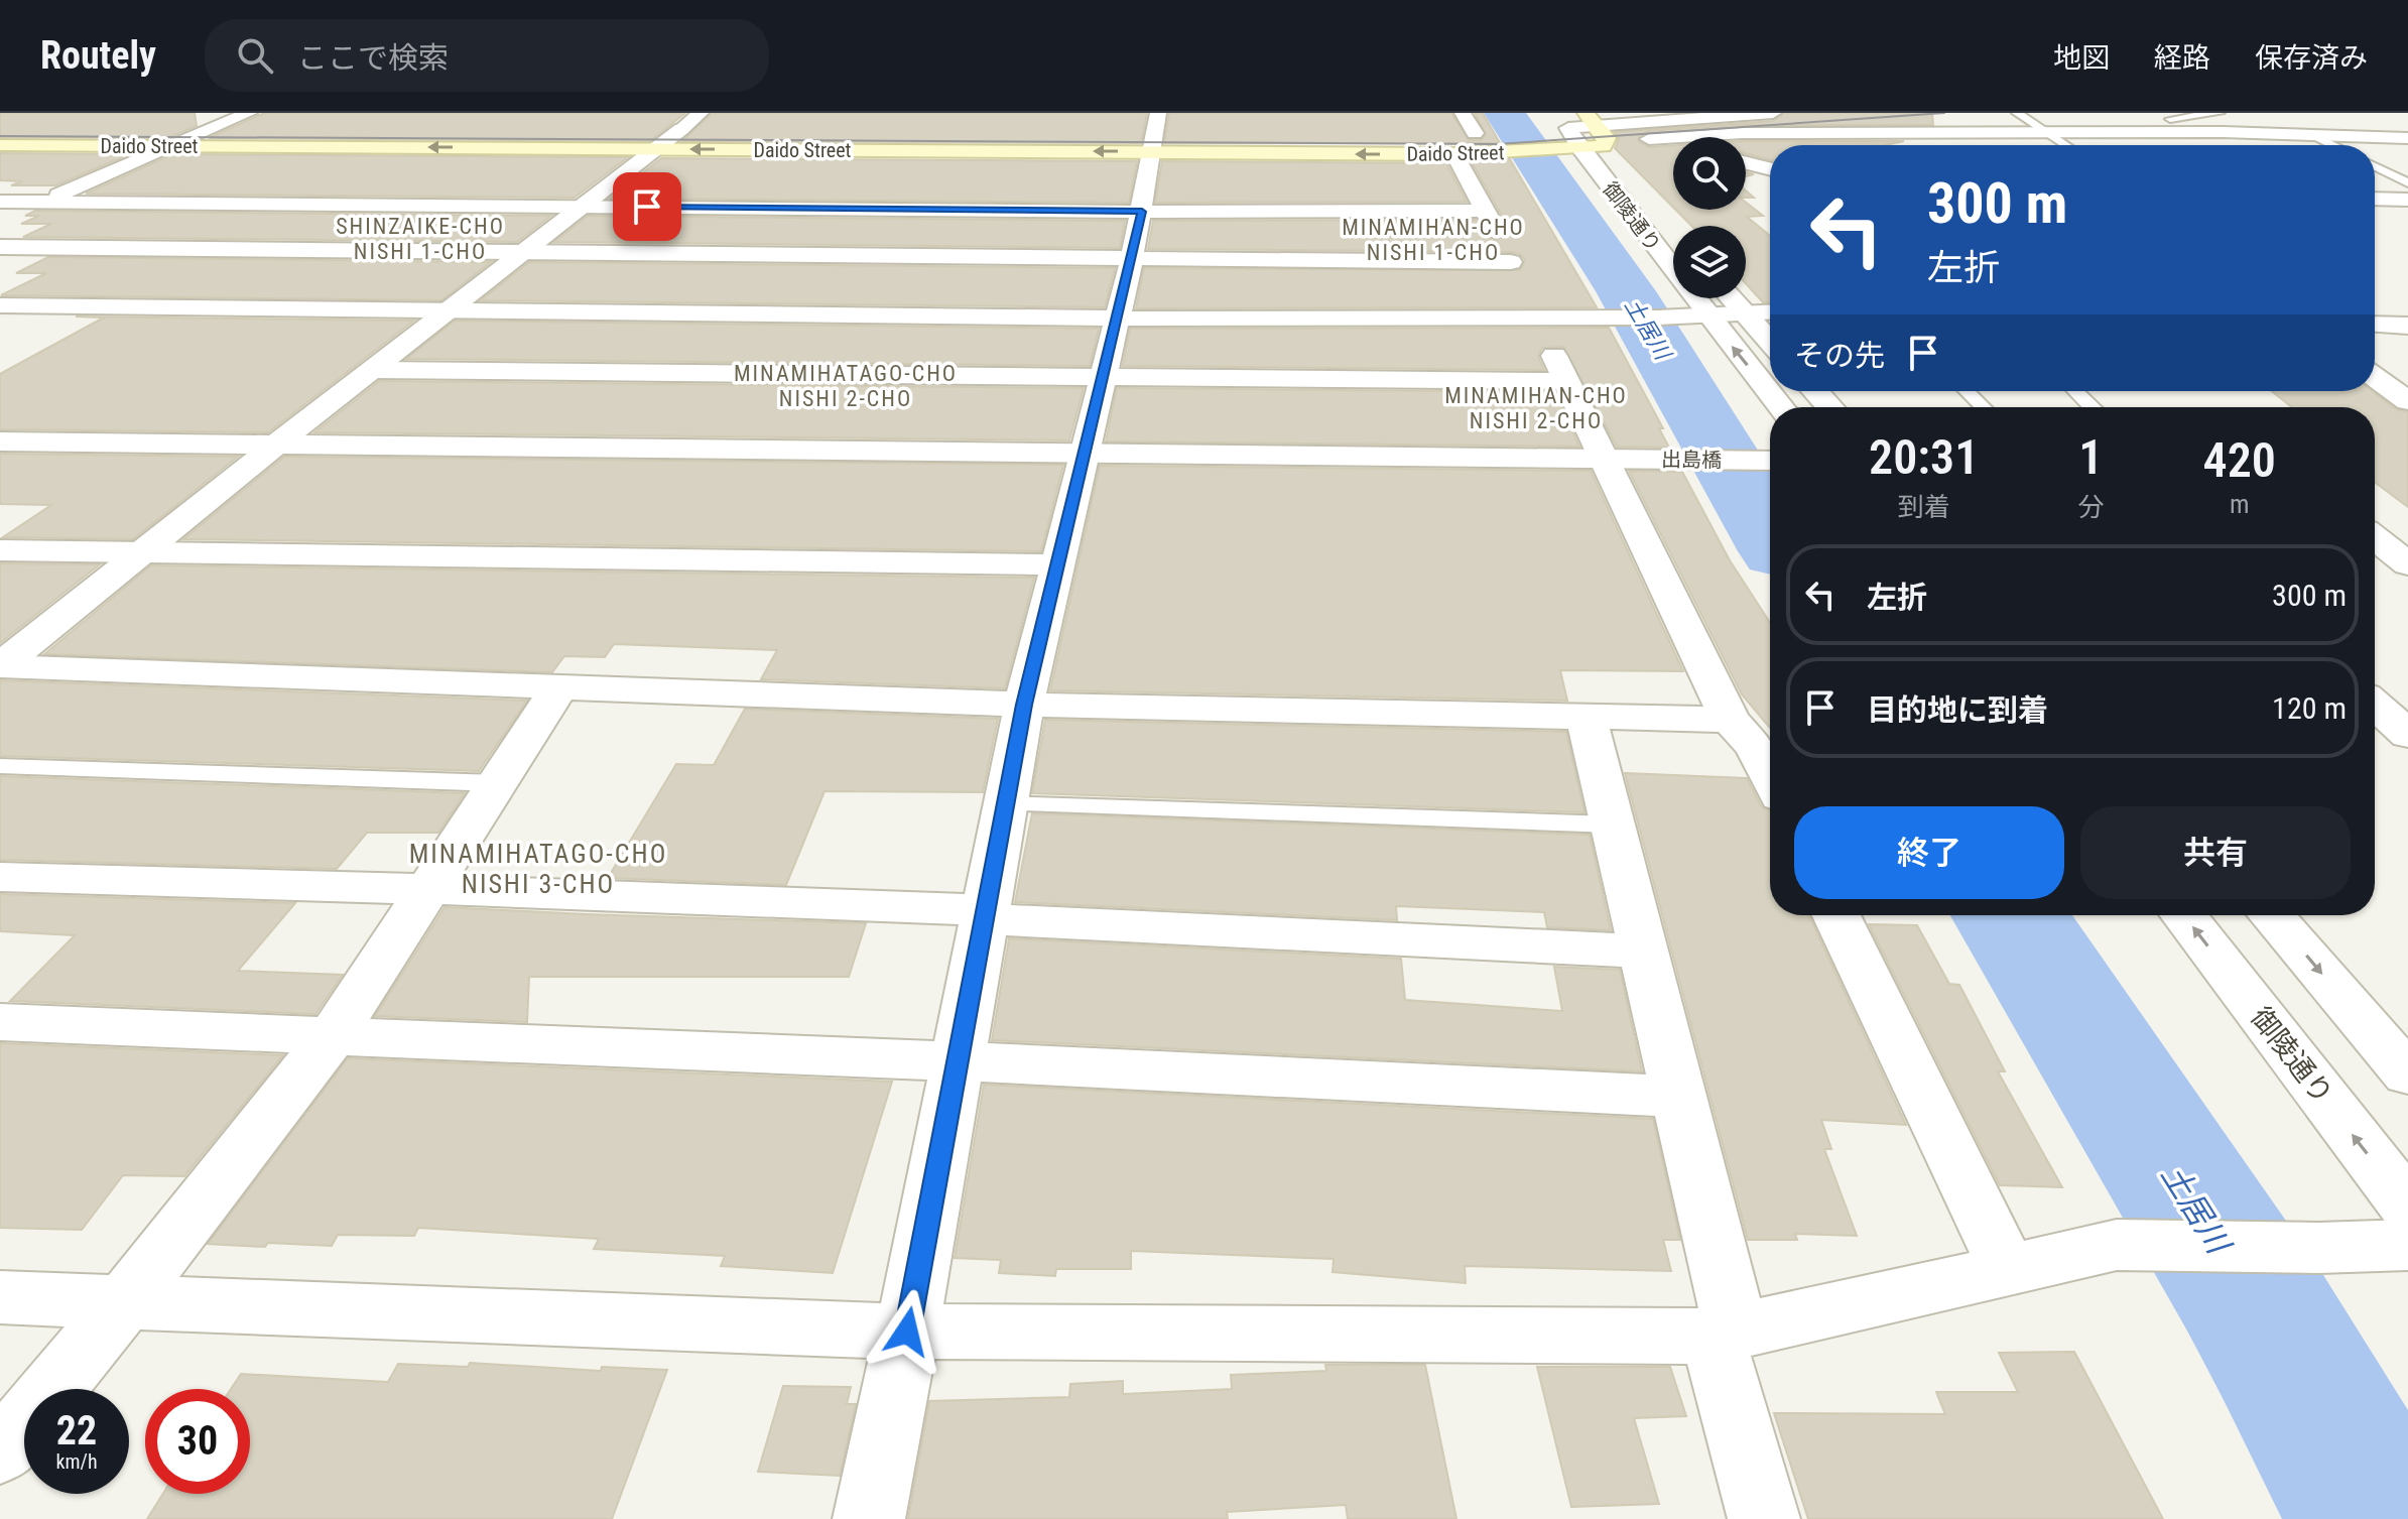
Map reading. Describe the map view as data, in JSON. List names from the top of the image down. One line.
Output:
{"streets":{"main road":["Daido Street"],"street":["御陵通り","出島橋"]},"crossings":[["Daido Street","御陵通り"]],"one_way":["Daido Street"],"districts":["SHINZAIKE-CHO NISHI 1-CHO","MINAMIHAN-CHO NISHI 1-CHO","MINAMIHATAGO-CHO NISHI 2-CHO","MINAMIHAN-CHO NISHI 2-CHO","MINAMIHATAGO-CHO NISHI 3-CHO"],"water":["土居川"],"page":{"header":"Routely","search":"ここで検索","nav":["地図","経路","保存済み"],"turn":["300 m","左折"],"then":"その先","eta":["20:31","到着","1","分","420","m"],"list":[{"name":"左折","value":"300 m"},{"name":"目的地に到着","value":"120 m"}],"buttons":["終了","共有"],"speed":"22 km/h","limit":"30"}}
